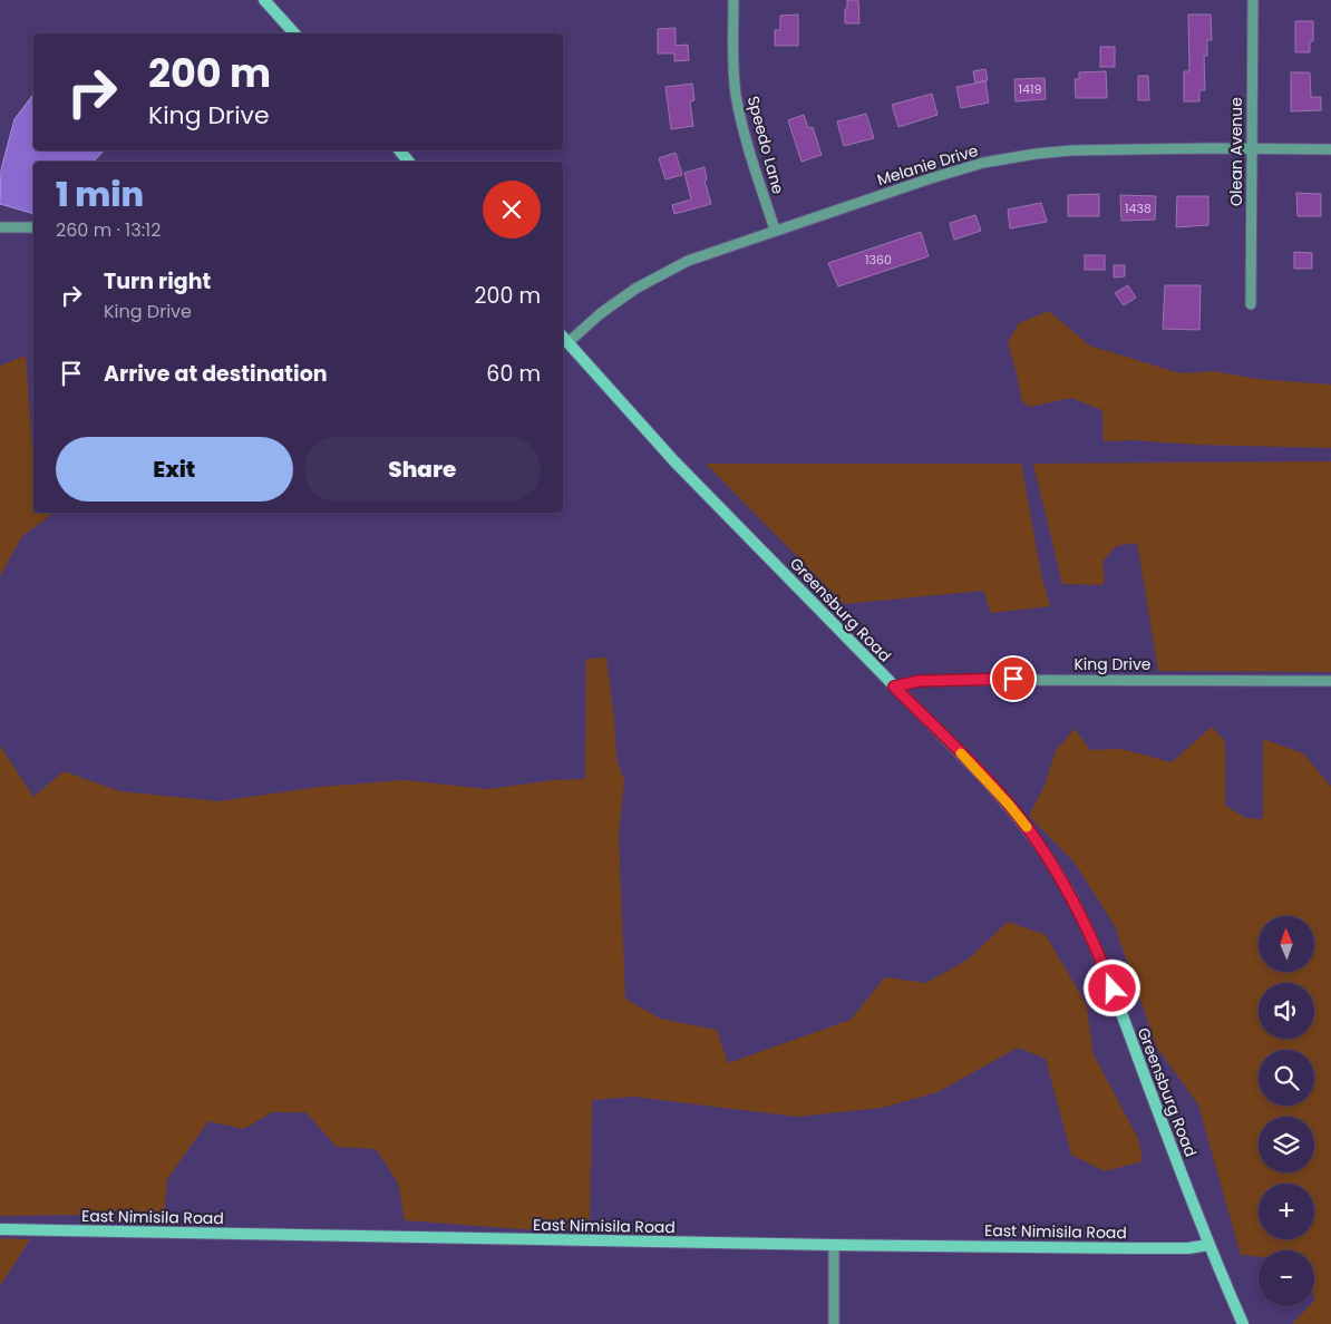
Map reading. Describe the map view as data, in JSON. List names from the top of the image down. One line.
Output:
{"streets":{"main road":["Greensburg Road","East Nimisila Road"],"street":["Speedo Lane","Olean Avenue","Melanie Drive","King Drive"]},"crossings":[["Speedo Lane","Melanie Drive"],["Olean Avenue","Melanie Drive"],["Melanie Drive","Greensburg Road"],["Greensburg Road","King Drive"],["Greensburg Road","East Nimisila Road"]],"house_numbers":["1419","1438","1360"],"north":"top","page":{"turn":["200 m","King Drive"],"heading":["1 min","260 m · 13:12"],"list":[{"name":"Turn right","note":"King Drive","value":"200 m"},{"name":"Arrive at destination","value":"60 m"}],"buttons":["Exit","Share"],"map_buttons":["+","−"]}}
